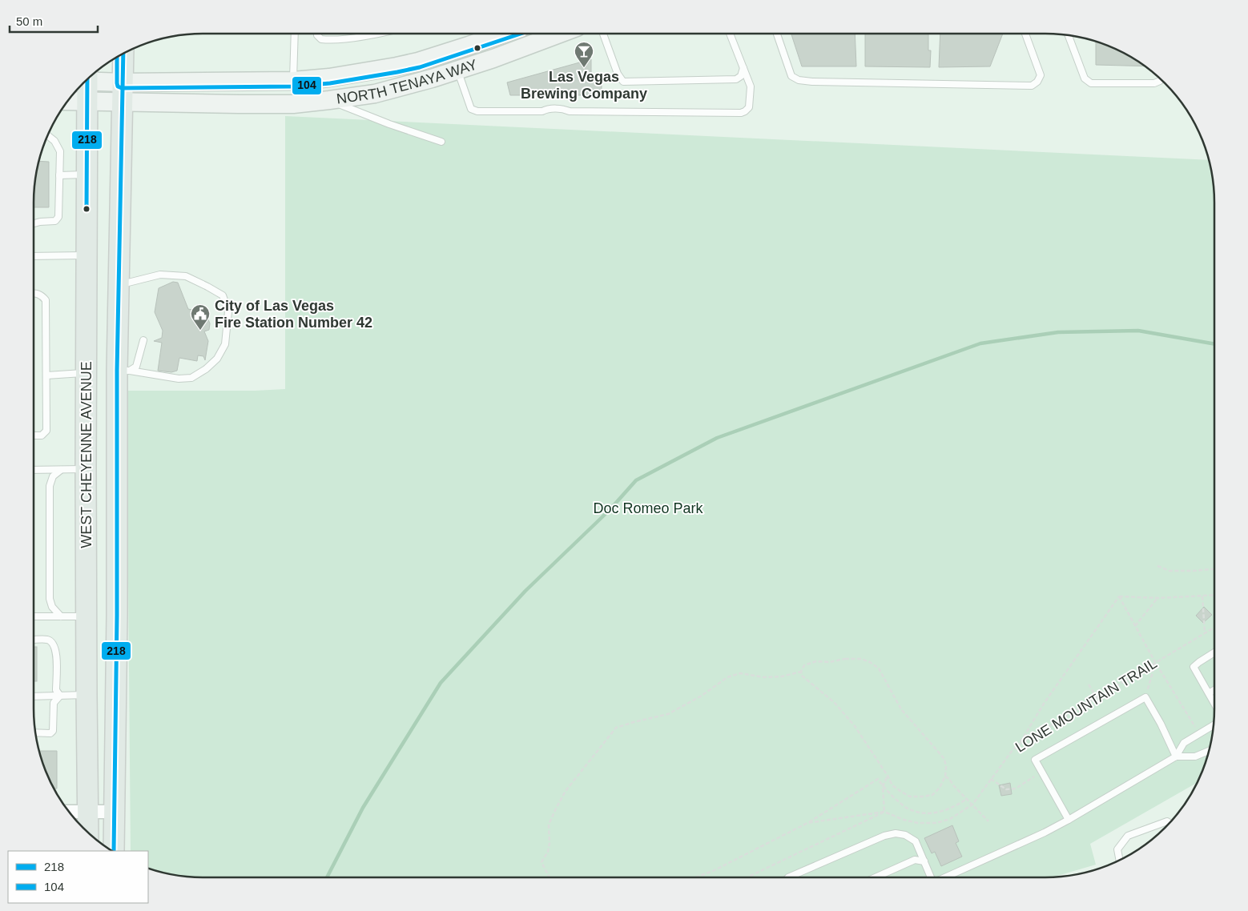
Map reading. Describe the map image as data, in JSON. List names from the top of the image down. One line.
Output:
{"streets":{"main road":["NORTH TENAYA WAY","WEST CHEYENNE AVENUE"],"path":["LONE MOUNTAIN TRAIL"]},"crossings":[["NORTH TENAYA WAY","WEST CHEYENNE AVENUE"]],"parks":["Doc Romeo Park"],"places":{"bar":["Las Vegas Brewing Company"],"public building":["City of Las Vegas Fire Station Number 42"]},"lines":["transit line 104","transit line 218"],"legend":["218","104"],"scale_bar":"50 m"}
